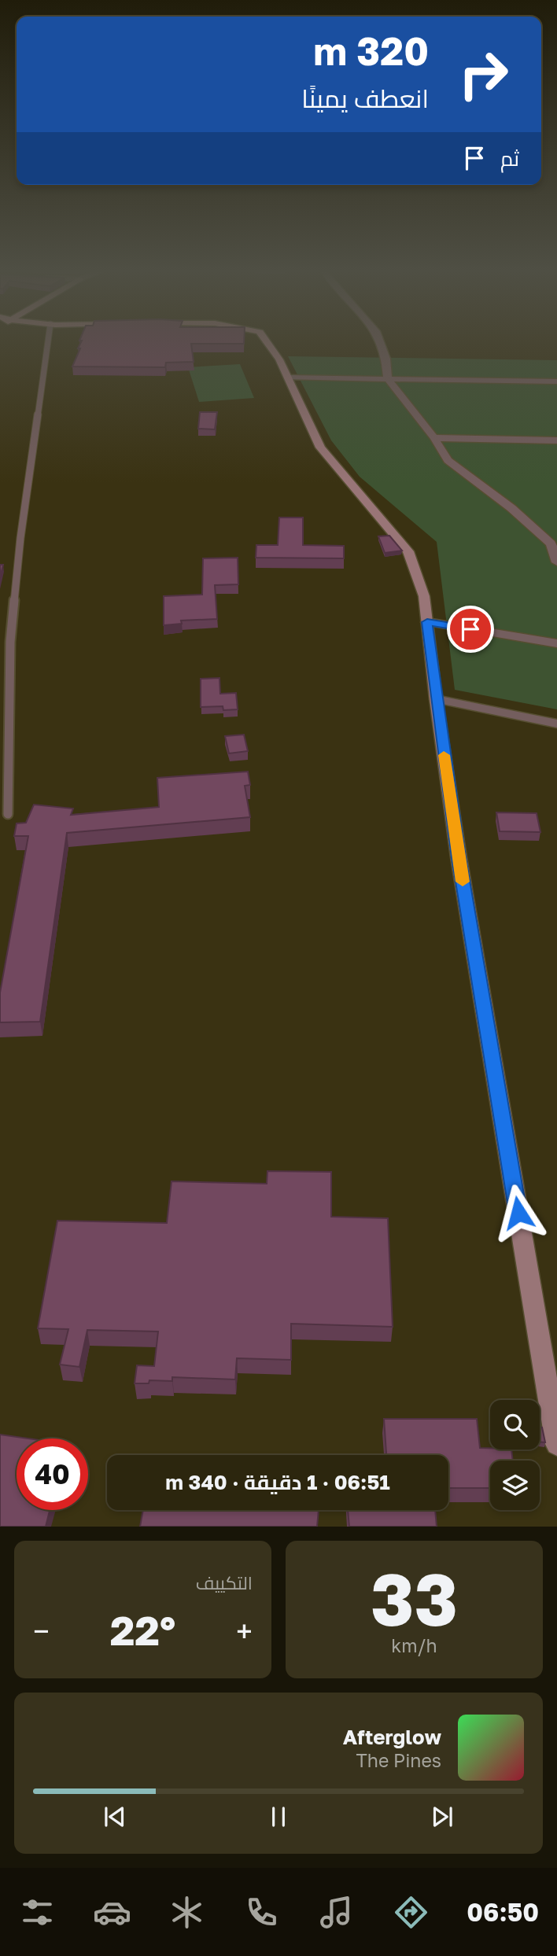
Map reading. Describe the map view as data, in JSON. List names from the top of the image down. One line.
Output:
{"page":{"turn":["320 m","انعطف يمينًا"],"then":"ثم","limit":"40","trip":"06:51 · 1 دقيقة · 340 m","tile":[["33","km/h"],"التكييف"],"heat":["−","22°","+"],"song":["Afterglow","The Pines"],"tabs":"06:50"}}
